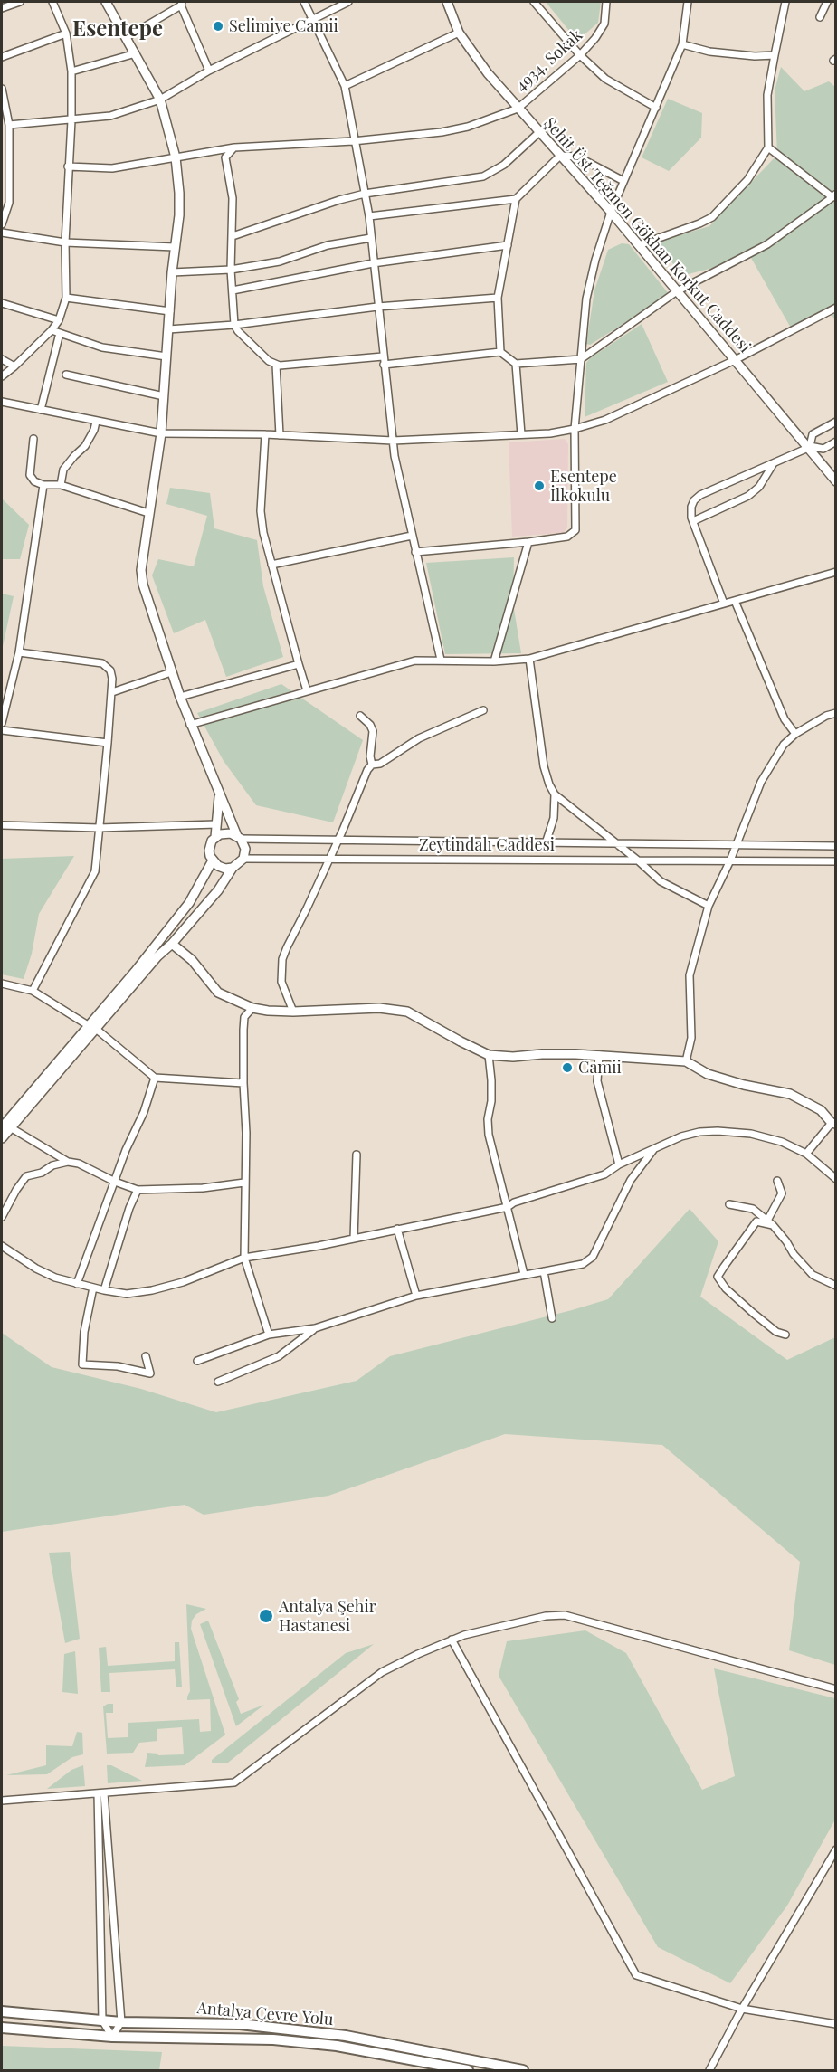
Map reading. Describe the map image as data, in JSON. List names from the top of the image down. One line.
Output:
{"streets":{"main road":["Antalya Çevre Yolu"],"street":["4934. Sokak","Şehit Üst Teğmen Gökhan Korkut Caddesi","Zeytindalı Caddesi"]},"crossings":[["4934. Sokak","Şehit Üst Teğmen Gökhan Korkut Caddesi"]],"districts":["Esentepe"],"places":["Selimiye Camii","Esentepe İlkokulu","Camii","Antalya Şehir Hastanesi"]}
